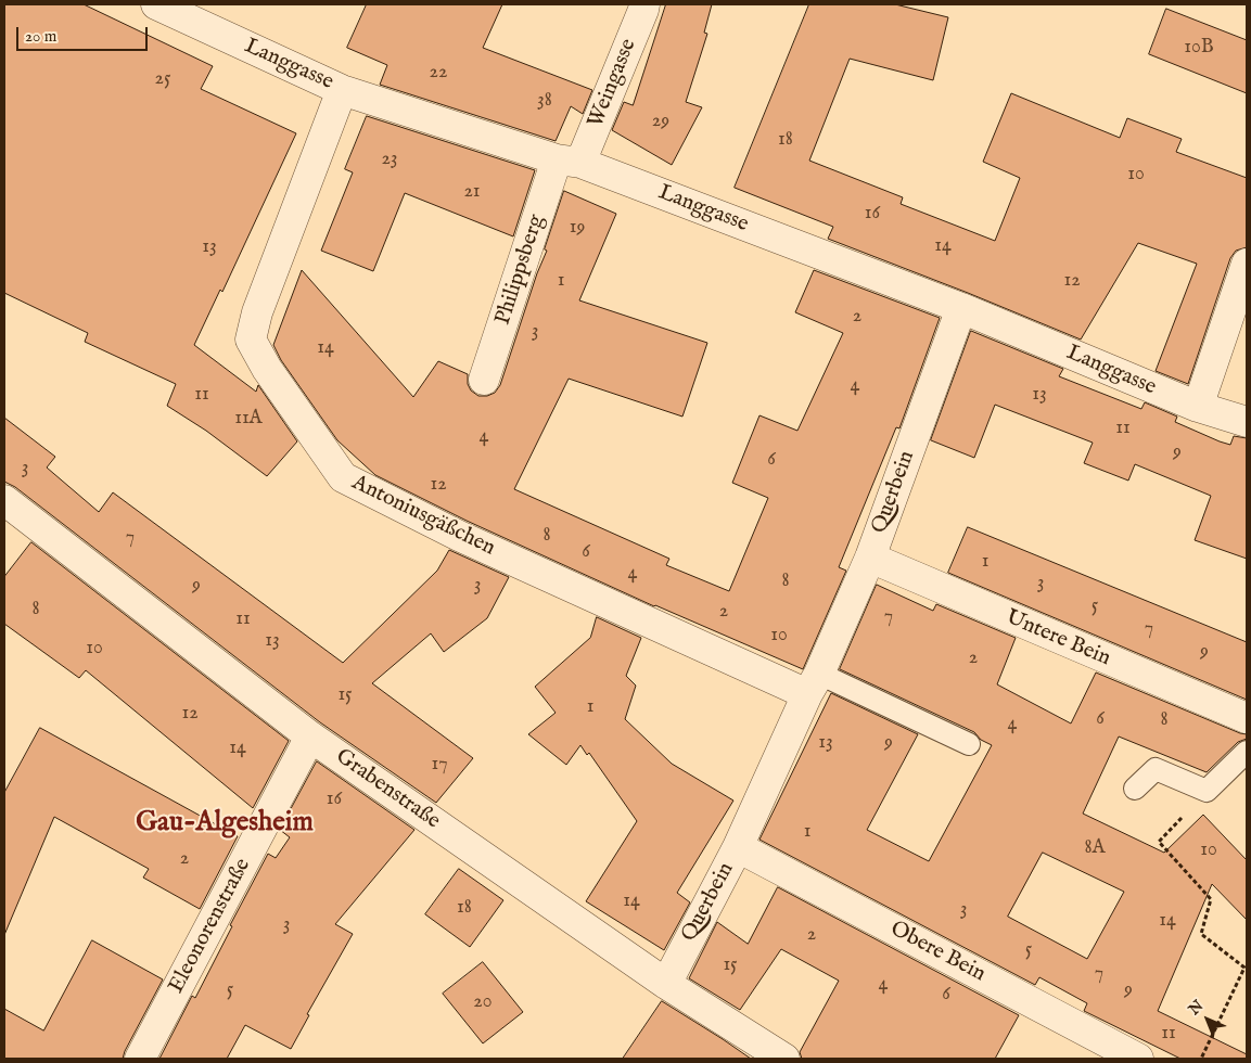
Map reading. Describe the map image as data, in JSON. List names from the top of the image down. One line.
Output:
{"streets":{"street":["Langgasse","Weingasse","Philippsberg","Querbein","Antoniusgäßchen","Untere Bein","Grabenstraße","Eleonorenstraße","Obere Bein"]},"crossings":[["Langgasse","Weingasse"],["Langgasse","Philippsberg"],["Langgasse","Querbein"],["Langgasse","Antoniusgäßchen"],["Weingasse","Philippsberg"],["Querbein","Antoniusgäßchen"],["Querbein","Untere Bein"],["Querbein","Grabenstraße"],["Querbein","Obere Bein"],["Grabenstraße","Eleonorenstraße"]],"districts":["Gau-Algesheim"],"house_numbers":["10B","22","25","38","29","18","23","10","21","16","19","14","13","1","12","2","3","14","4","11","13","11A","11","4","9","6","3","12","8","7","6","1","4","8","3","9","3","5","8","2","7","11","7","10","13","10","9","2","15","1","12","6","8","4","13","9","14","17","16","1","8A","10","2","14","18","3","14","3","2","5","15","7","4","5","9","6","20","11"],"scale_bar":"20 m","north":"top left"}
